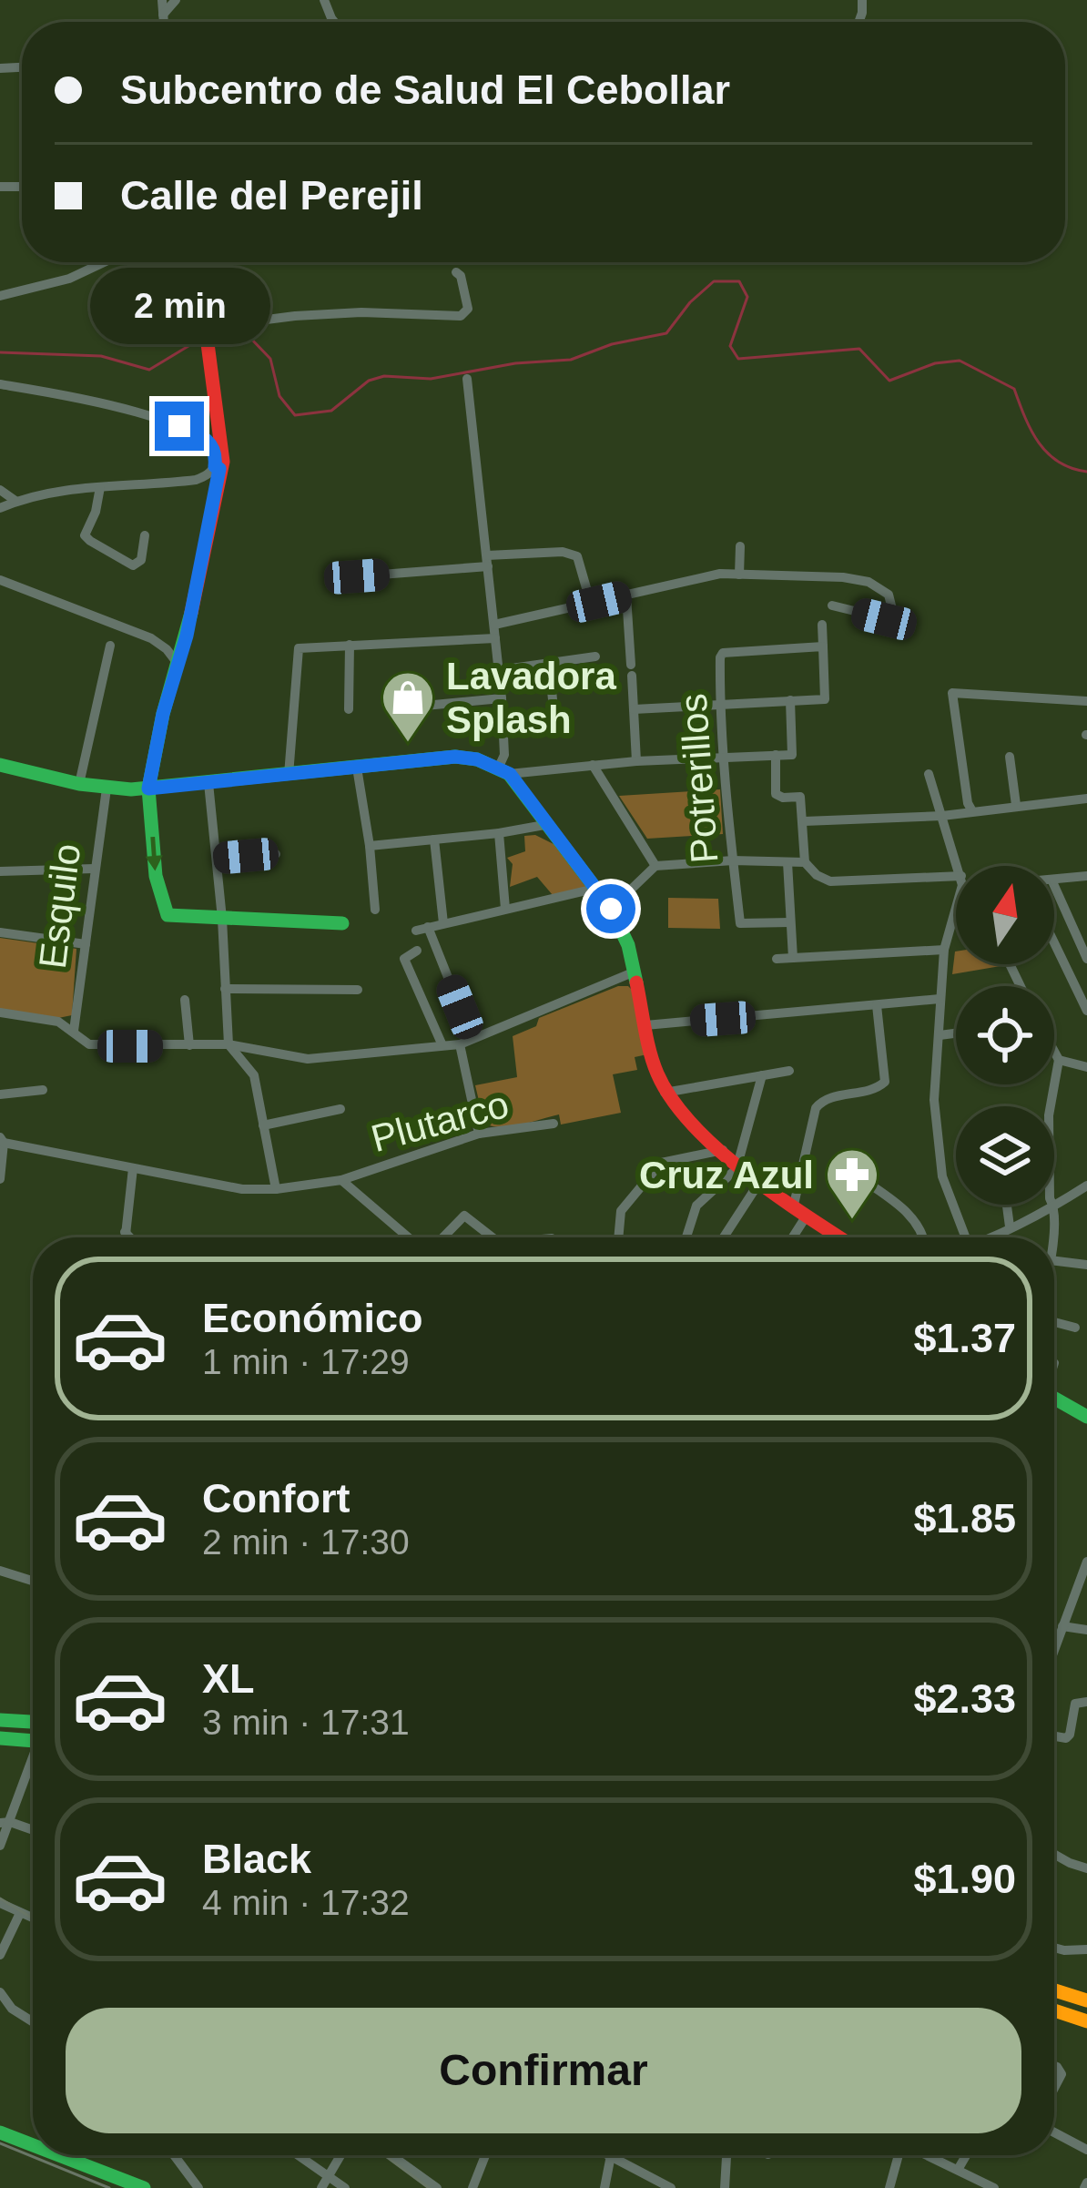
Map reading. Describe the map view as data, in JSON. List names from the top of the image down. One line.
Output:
{"streets":{"street":["Potrerillos","Esquilo","Plutarco"]},"places":{"shop":["Lavadora Splash"],"pharmacy":["Cruz Azul"]},"north":"top","page":{"banner":["Subcentro de Salud El Cebollar","Calle del Perejil"],"bubble":"2 min","list":[{"name":"Económico","note":"1 min · 17:29","value":"$1.37"},{"name":"Confort","note":"2 min · 17:30","value":"$1.85"},{"name":"XL","note":"3 min · 17:31","value":"$2.33"},{"name":"Black","note":"4 min · 17:32","value":"$1.90"}],"buttons":"Confirmar"}}
